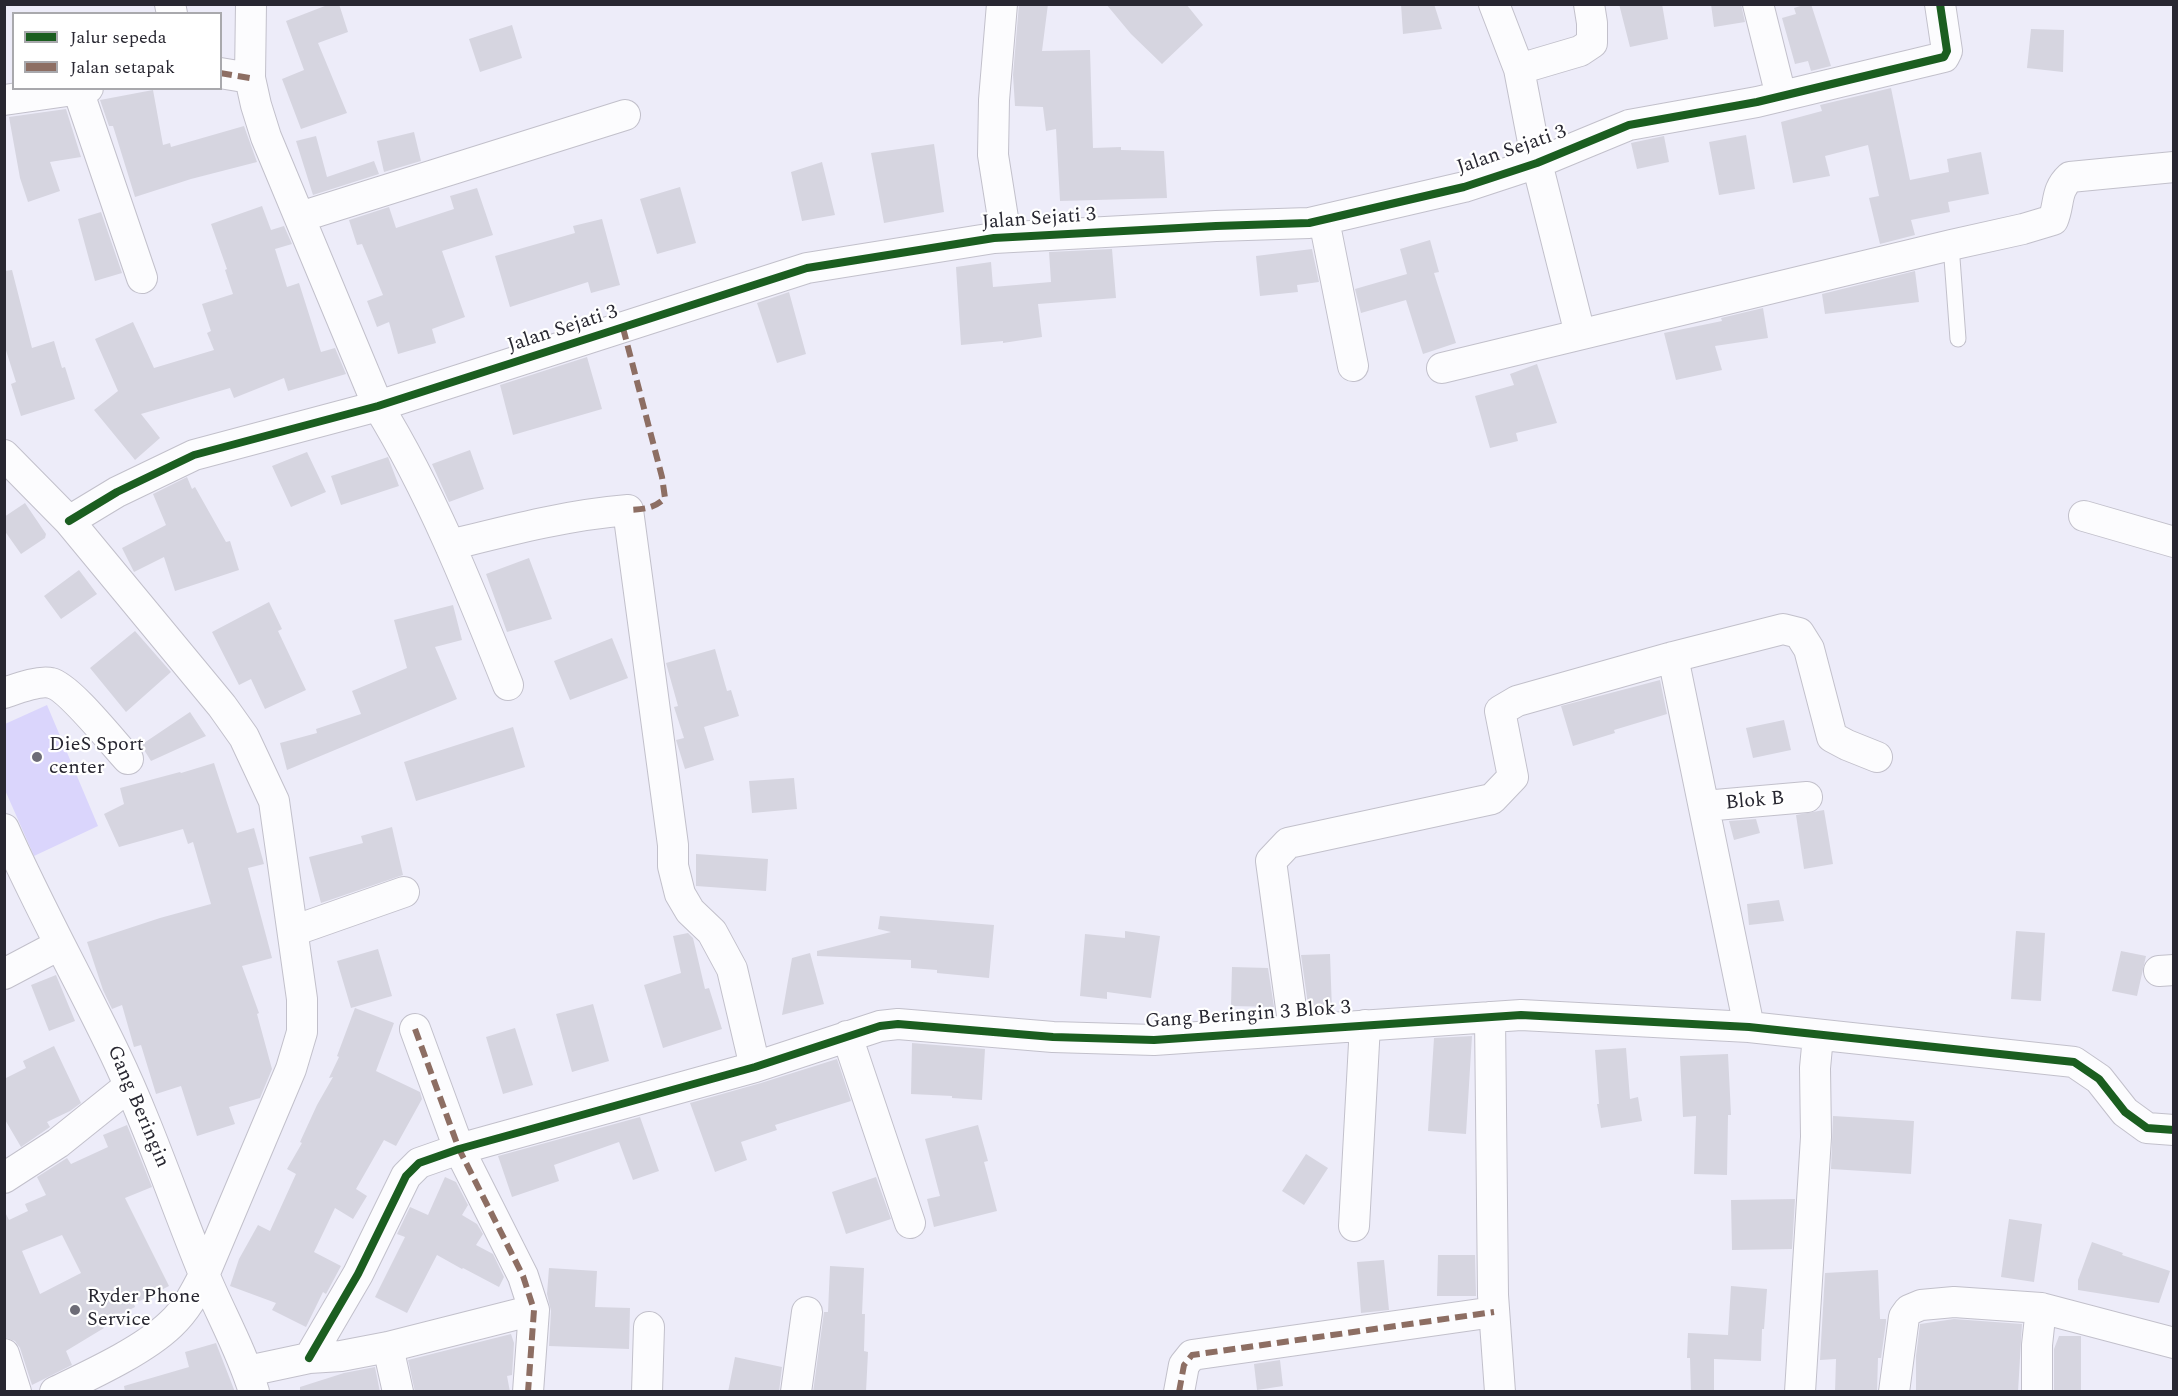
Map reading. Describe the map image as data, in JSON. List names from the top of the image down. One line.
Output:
{"streets":{"street":["Jalan Sejati 3","Blok B","Gang Beringin 3 Blok 3","Gang Beringin"]},"places":["DieS Sport center","Ryder Phone Service"],"legend":["Jalur sepeda","Jalan setapak"]}
